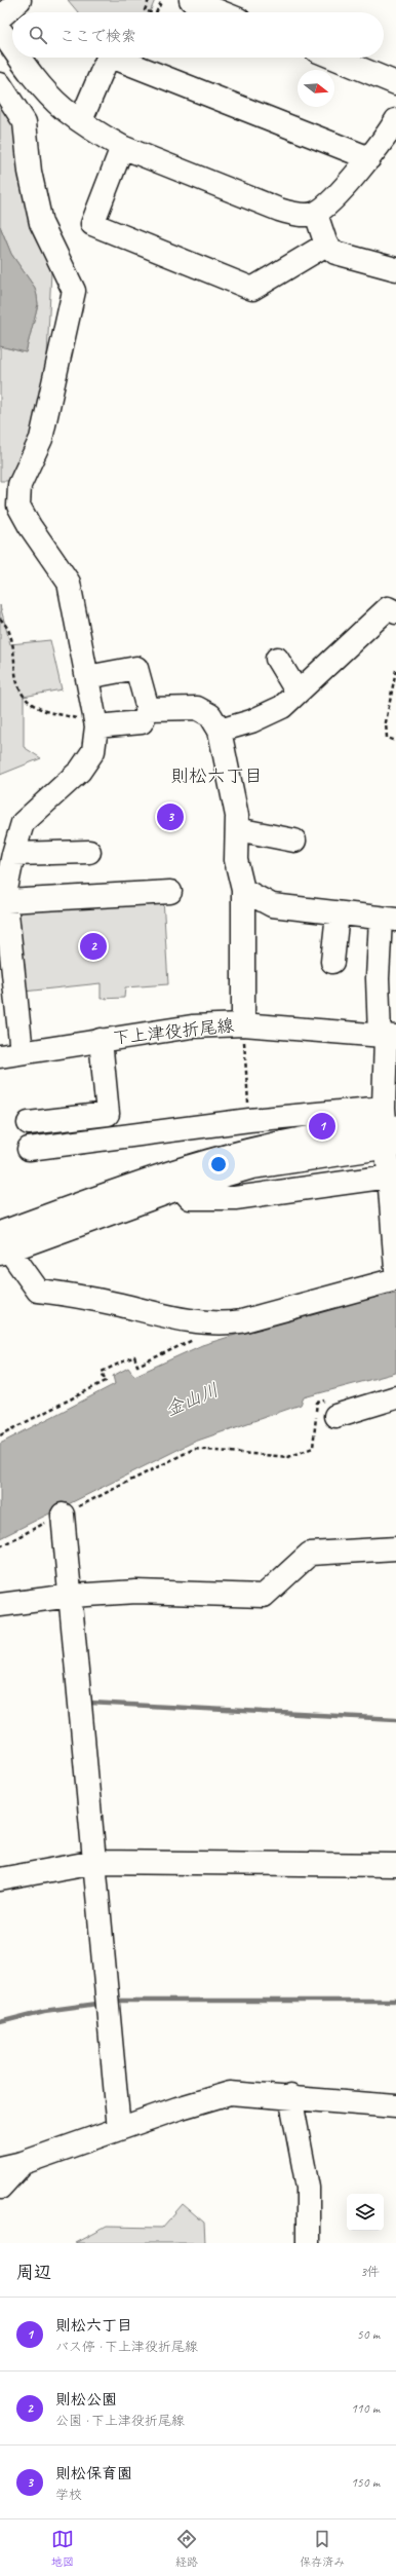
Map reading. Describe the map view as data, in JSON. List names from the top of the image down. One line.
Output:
{"streets":{"street":["下上津役折尾線"]},"districts":["則松六丁目"],"water":["金山川"],"north":"right","page":{"search":"ここで検索","pins":["3","2","1"],"heading":["周辺","3件"],"list":[{"mark":"1","name":"則松六丁目","note":"バス停 · 下上津役折尾線","value":"50 m"},{"mark":"2","name":"則松公園","note":"公園 · 下上津役折尾線","value":"110 m"},{"mark":"3","name":"則松保育園","note":"学校","value":"150 m"}],"nav":["地図","経路","保存済み"]}}
